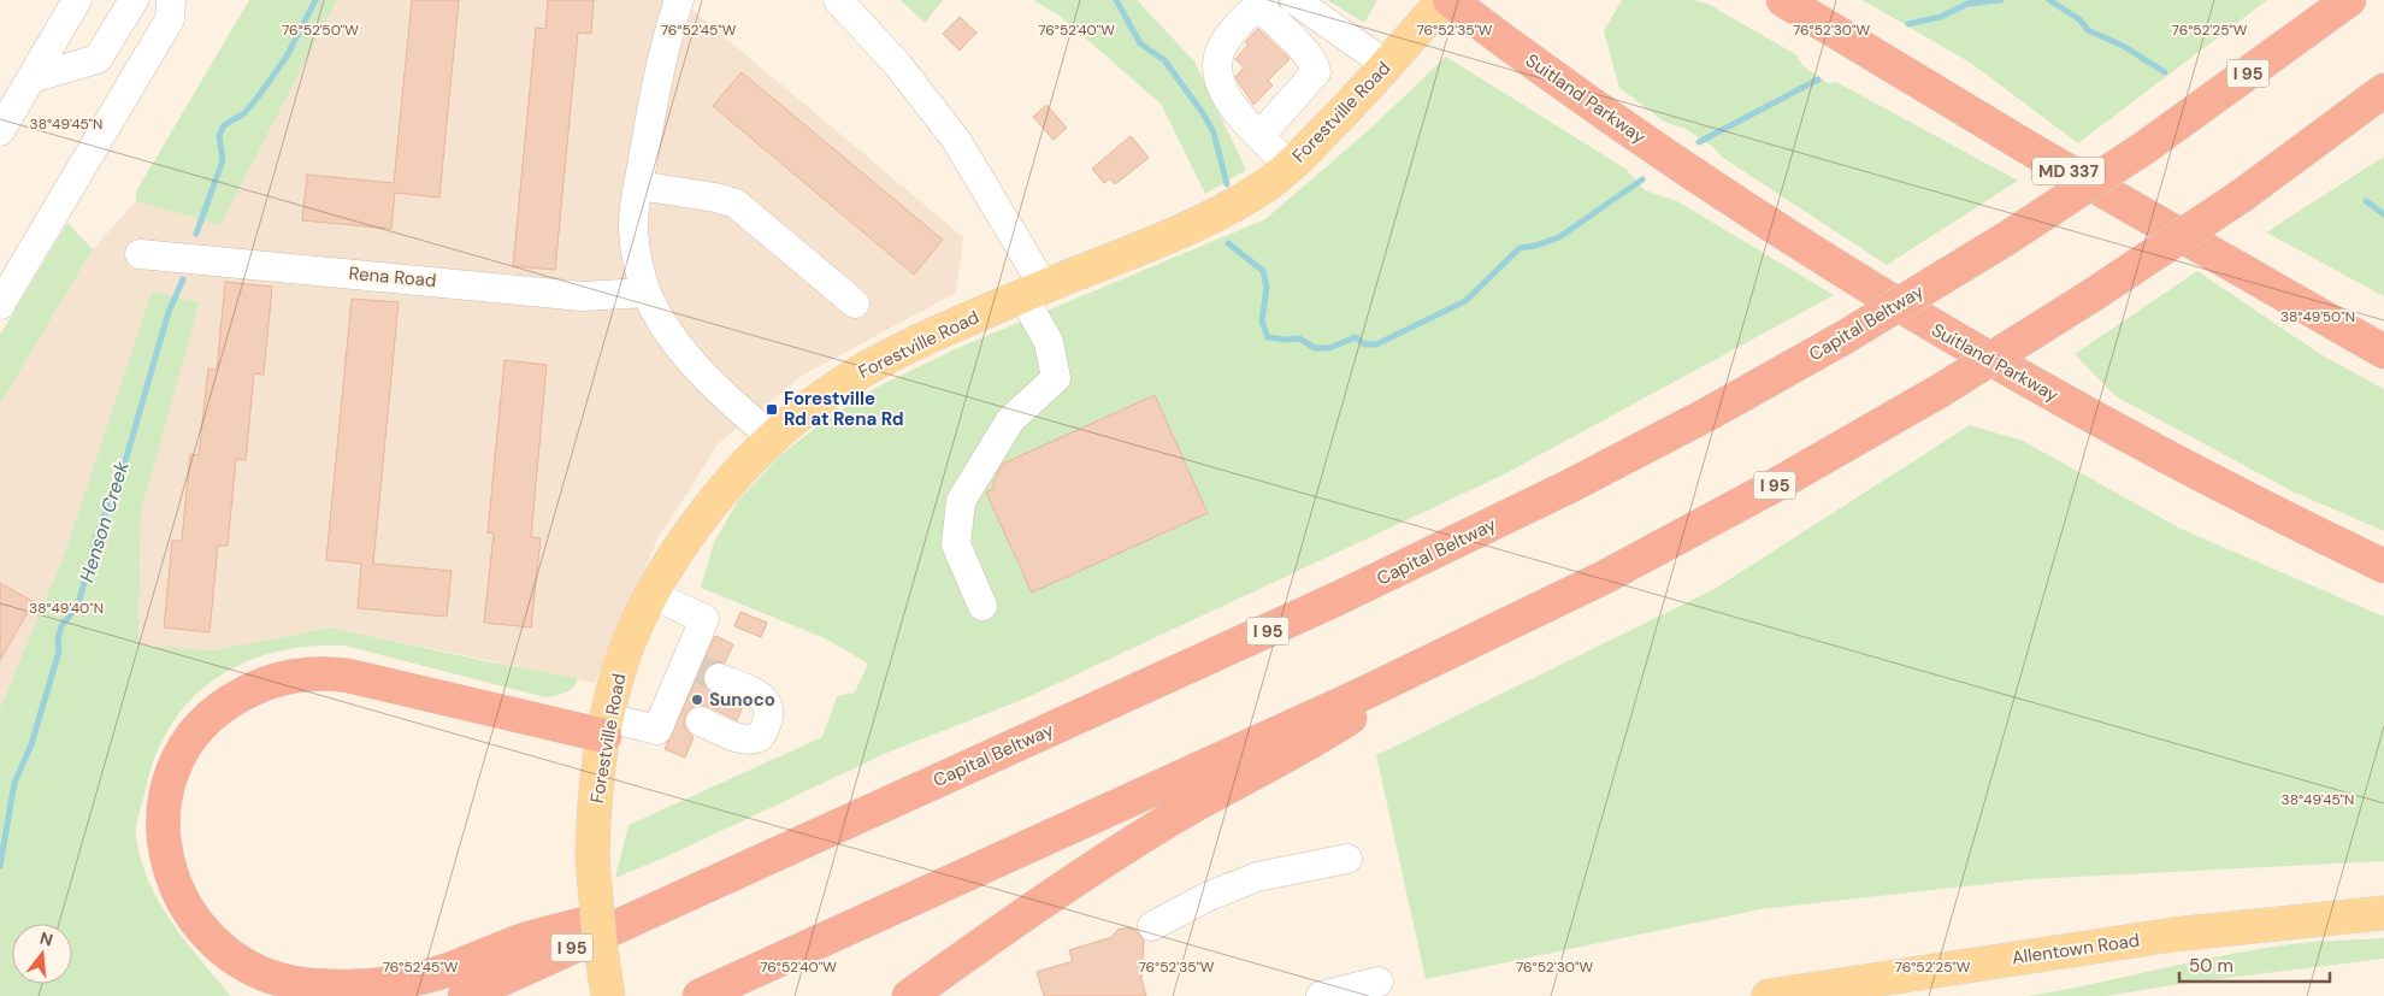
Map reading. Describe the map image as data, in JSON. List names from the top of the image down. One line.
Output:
{"streets":{"highway":["I 95","Suitland Parkway","MD 337","Capital Beltway"],"main road":["Forestville Road","Allentown Road"],"street":["Rena Road"]},"water":["Henson Creek"],"places":{"transit":["Forestville Rd at Rena Rd"],"other":["Sunoco"]},"scale_bar":"50 m","north":"top","coordinates":["76°52'50\"W","76°52'45\"W","76°52'40\"W","76°52'35\"W","76°52'30\"W","76°52'25\"W","38°49'45\"N","38°49'50\"N","38°49'40\"N"]}
